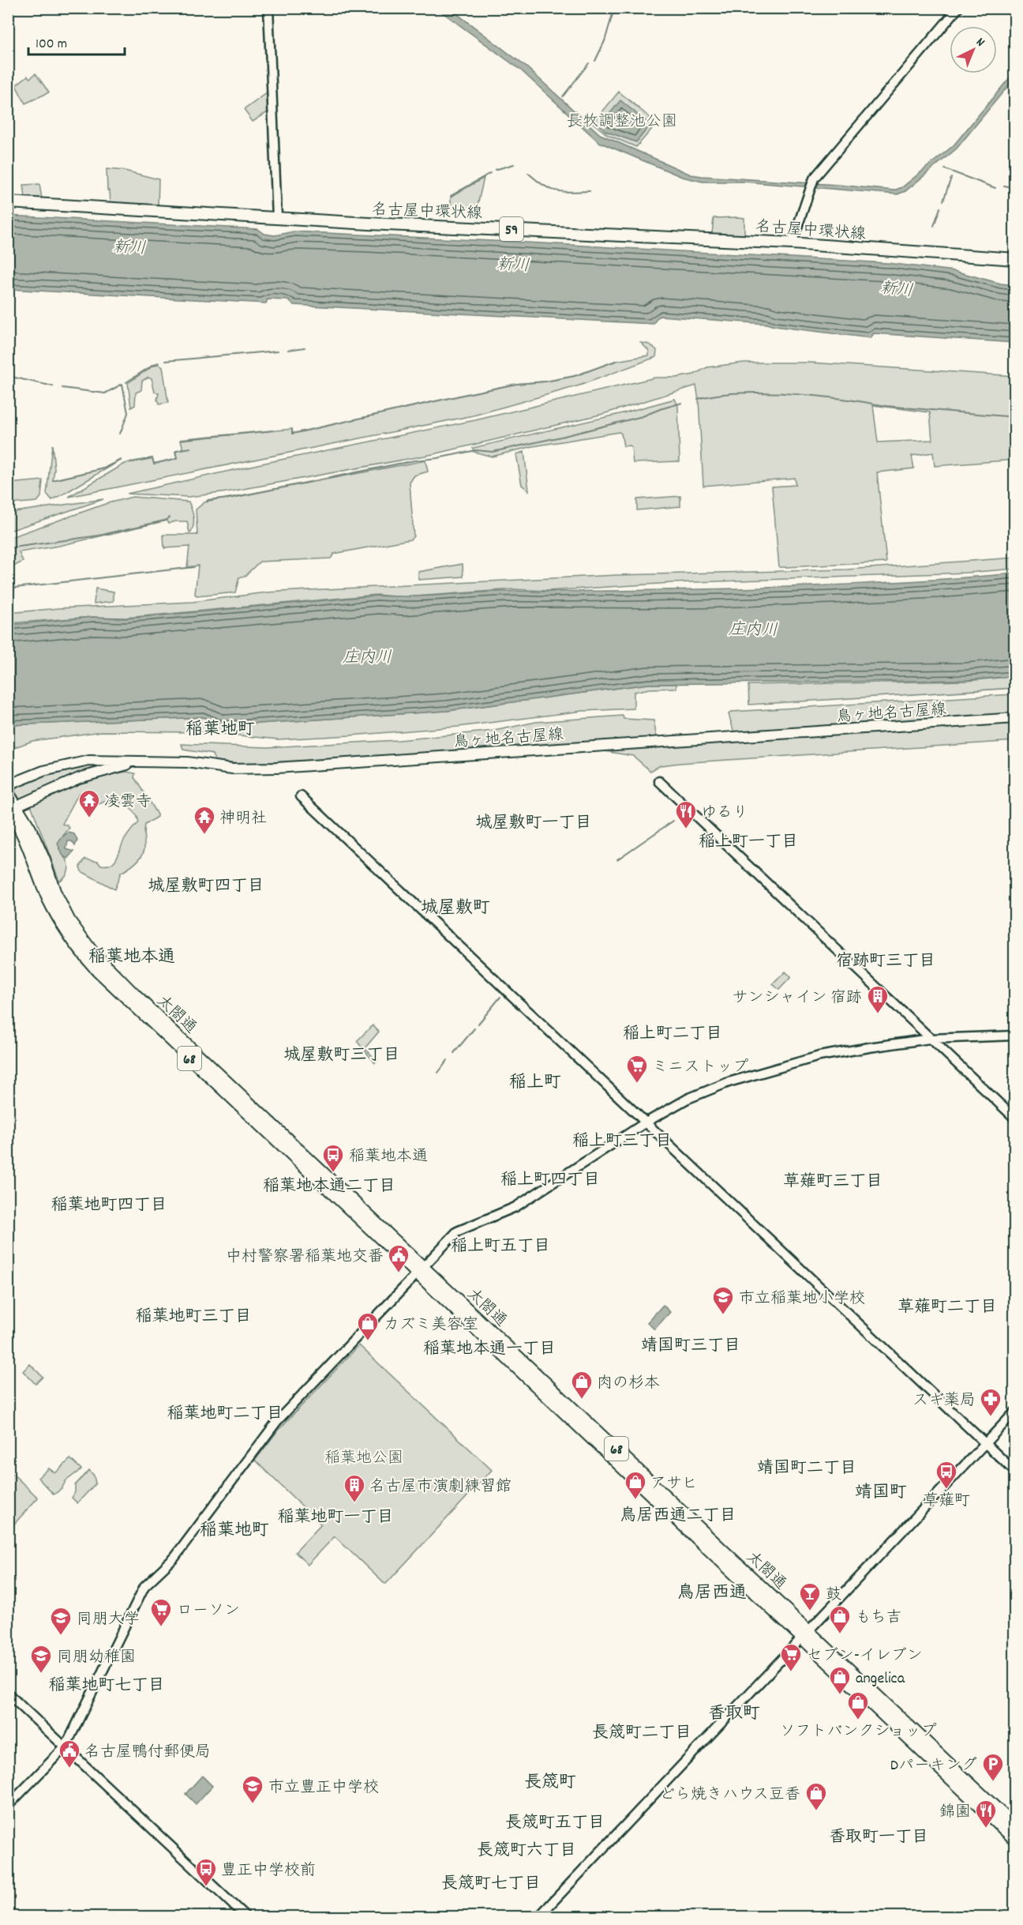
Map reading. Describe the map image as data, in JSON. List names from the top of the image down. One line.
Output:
{"streets":{"main road":["名古屋中環状線","59","鳥ヶ地名古屋線","太閤通","68"]},"districts":["稲葉地町","城屋敷町一丁目","稲上町一丁目","城屋敷町四丁目","城屋敷町","稲葉地本通","宿跡町三丁目","稲上町二丁目","城屋敷町三丁目","稲上町","稲上町三丁目","稲上町四丁目","草薙町三丁目","稲葉地本通二丁目","稲葉地町四丁目","稲上町五丁目","草薙町二丁目","稲葉地町三丁目","靖国町三丁目","稲葉地本通一丁目","稲葉地町二丁目","靖国町二丁目","靖国町","鳥居西通二丁目","稲葉地町一丁目","稲葉地町","鳥居西通","稲葉地町七丁目","香取町","長筬町二丁目","長筬町","長筬町五丁目","香取町一丁目","長筬町六丁目","長筬町七丁目"],"water":["新川","庄内川"],"parks":["長牧調整池公園","稲葉地公園"],"places":{"temple":["凌雲寺","神明社"],"restaurant":["ゆるり","錦園"],"building":["サンシャイン 宿跡","名古屋市演劇練習館"],"supermarket":["ミニストップ","ローソン","セブン-イレブン"],"bus stop":["稲葉地本通","草薙町","豊正中学校前"],"public building":["中村警察署稲葉地交番","名古屋鴨付郵便局"],"school or university":["市立稲葉地小学校","同朋大学","同朋幼稚園","市立豊正中学校"],"shop":["カズミ美容室","肉の杉本","アサヒ","もち吉","angelica","ソフトバンクショップ","どら焼きハウス豆香"],"pharmacy":["スギ薬局"],"bar":["鼓"],"parking":["Dパーキング"]},"scale_bar":"100 m","north":"top right"}
